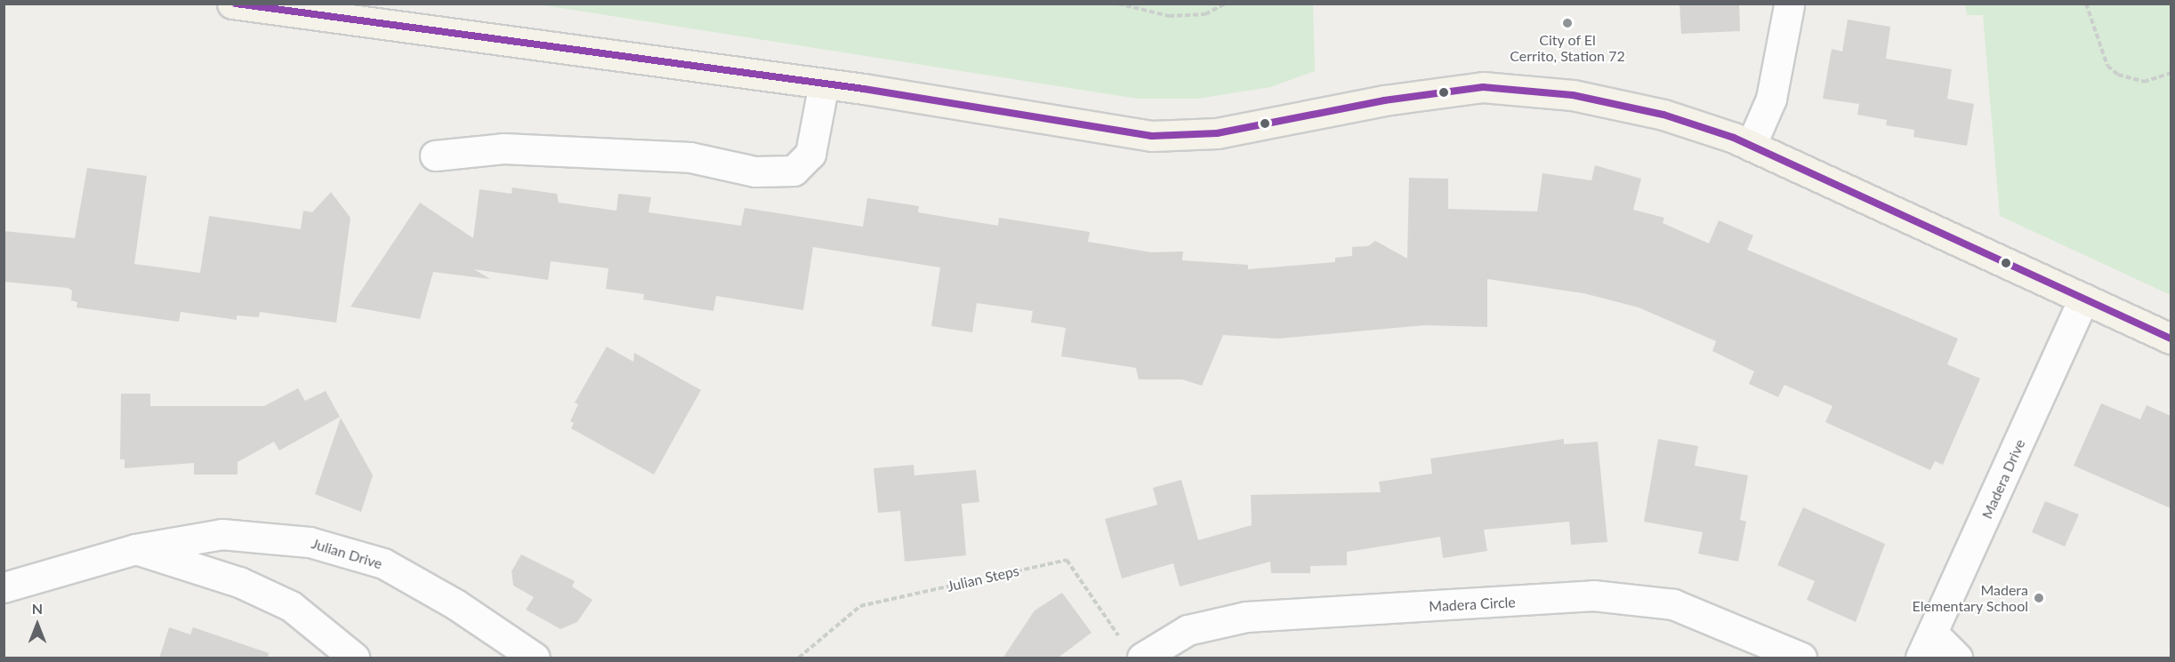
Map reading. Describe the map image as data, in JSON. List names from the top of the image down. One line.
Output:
{"streets":{"street":["Madera Drive","Julian Drive","Madera Circle"],"path":["Julian Steps"]},"crossings":[["Julian Steps","Madera Circle"]],"places":["City of El Cerrito, Station 72","Madera Elementary School"],"north":"top"}
